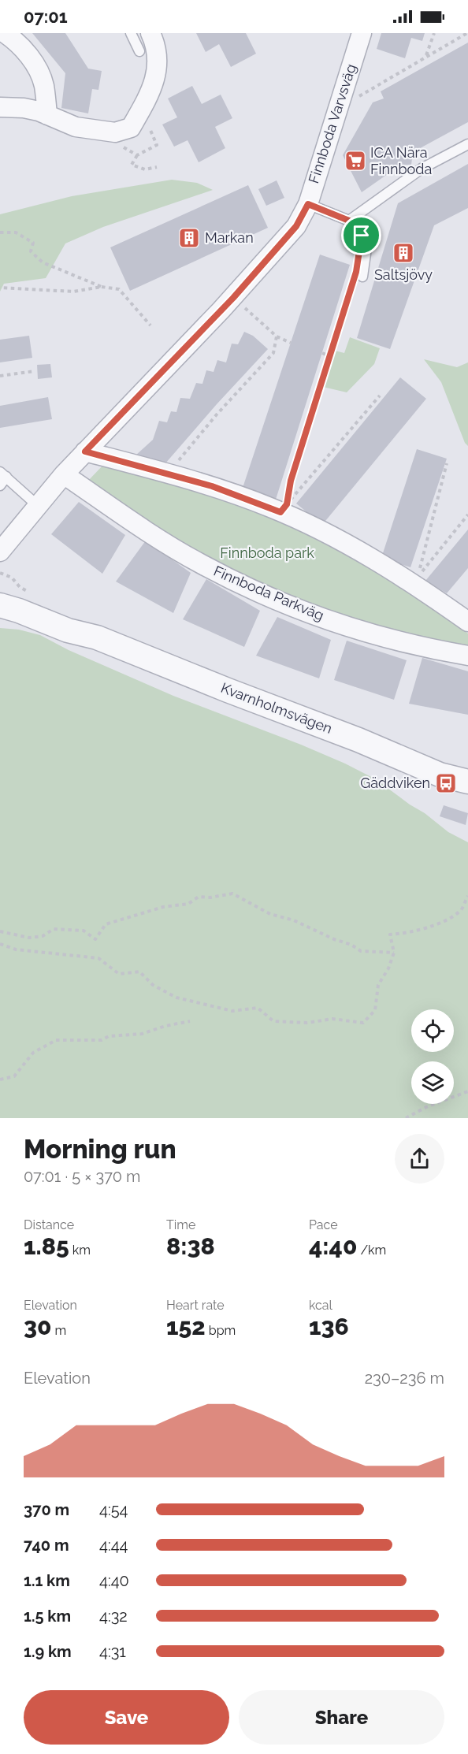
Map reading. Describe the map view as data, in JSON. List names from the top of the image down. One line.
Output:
{"streets":{"street":["Finnboda Varvsväg","Finnboda Parkväg","Kvarnholmsvägen"]},"crossings":[["Finnboda Varvsväg","Finnboda Parkväg"]],"parks":["Finnboda park"],"places":{"supermarket":["ICA Nära Finnboda"],"building":["Markan","Saltsjövy"],"bus stop":["Gäddviken"]},"page":{"status":"07:01","heading":["Morning run","07:01 · 5 × 370 m"],"stats":[["Distance","1.85 km"],["Time","8:38"],["Pace","4:40 /km"],["Elevation","30 m"],["Heart rate","152 bpm"],["kcal","136"]],"chart":["Elevation","230–236 m"],"list":[{"name":"370 m","note":"4:54"},{"name":"740 m","note":"4:44"},{"name":"1.1 km","note":"4:40"},{"name":"1.5 km","note":"4:32"},{"name":"1.9 km","note":"4:31"}],"buttons":["Save","Share"]}}
